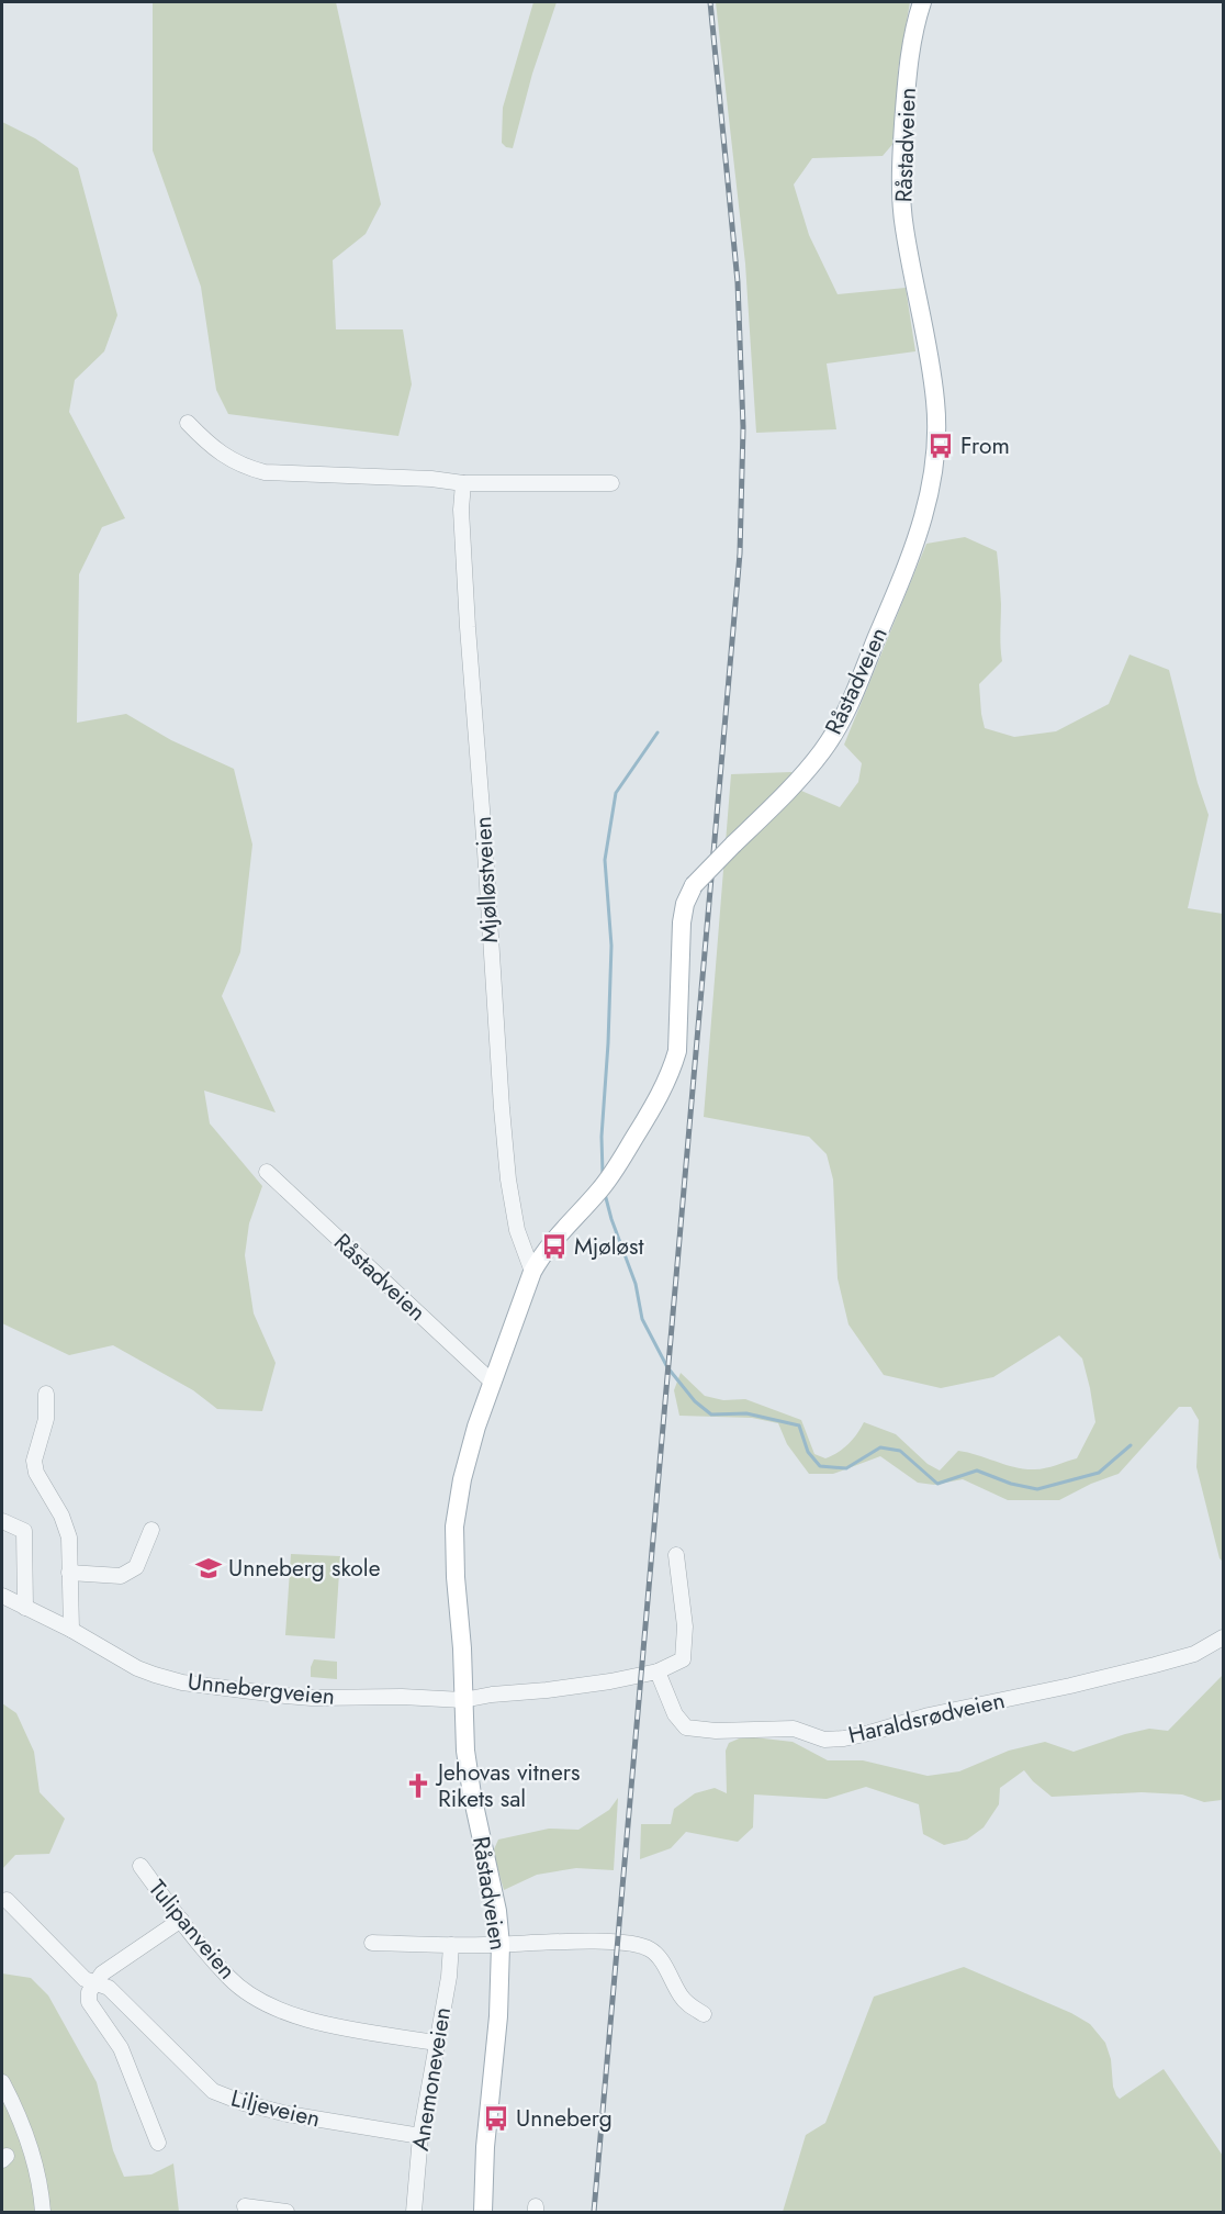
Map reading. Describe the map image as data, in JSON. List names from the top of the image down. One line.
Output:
{"streets":{"main road":["Råstadveien"],"street":["Mjølløstveien","Unnebergveien","Haraldsrødveien","Tulipanveien","Anemoneveien","Liljeveien"]},"crossings":[["Råstadveien","Mjølløstveien"],["Råstadveien","Unnebergveien"],["Tulipanveien","Anemoneveien"],["Anemoneveien","Liljeveien"]],"places":{"bus stop":["From","Mjøløst","Unneberg"],"school or university":["Unneberg skole"],"church":["Jehovas vitners Rikets sal"]}}
